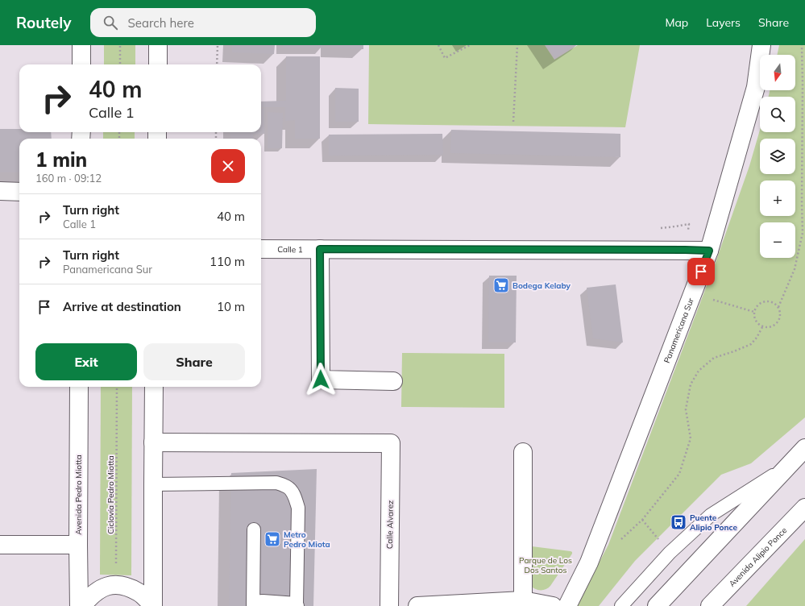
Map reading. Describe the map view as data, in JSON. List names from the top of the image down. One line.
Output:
{"streets":{"main road":["Calle 1","Panamericana Sur","Avenida Pedro Miotta","Calle Alvarez","Avenida Alipio Ponce"],"path":["Ciclovía Pedro Miotta"]},"crossings":[["Calle 1","Panamericana Sur"]],"parks":["Parque de Los Dos Santos"],"places":{"supermarket":["Bodega Kelaby","Metro Pedro Miota"],"bus stop":["Puente Alipio Ponce"]},"north":"bottom","page":{"header":"Routely","search":"Search here","nav":["Map","Layers","Share"],"map_buttons":["+","−"],"turn":["40 m","Calle 1"],"heading":["1 min","160 m · 09:12"],"list":[{"name":"Turn right","note":"Calle 1","value":"40 m"},{"name":"Turn right","note":"Panamericana Sur","value":"110 m"},{"name":"Arrive at destination","value":"10 m"}],"buttons":["Exit","Share"]}}
